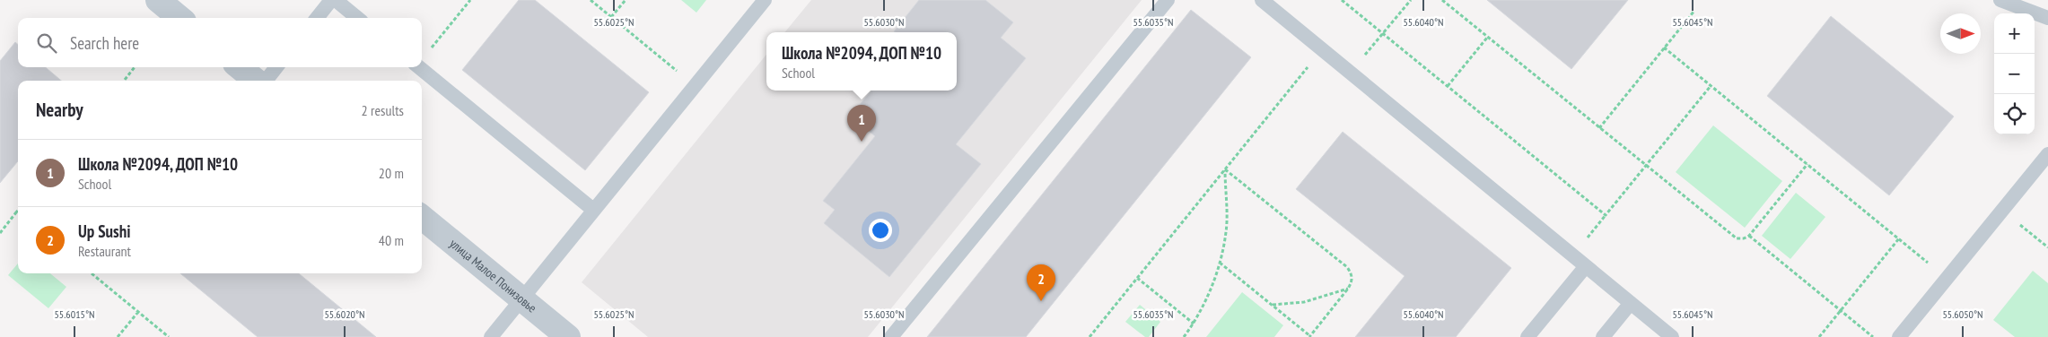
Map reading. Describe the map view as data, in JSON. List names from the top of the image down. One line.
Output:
{"streets":{"street":["улица Малое Понизовье"]},"north":"right","page":{"map_buttons":["+","−"],"search":"Search here","popup":["Школа №2094, ДОП №10","School"],"heading":["Nearby","2 results"],"pins":["1","2"],"list":[{"mark":"1","name":"Школа №2094, ДОП №10","note":"School","value":"20 m"},{"mark":"2","name":"Up Sushi","note":"Restaurant","value":"40 m"}]},"coordinates":["55.6025°N","55.6030°N","55.6035°N","55.6040°N","55.6045°N","55.6015°N","55.6020°N","55.6050°N"]}
